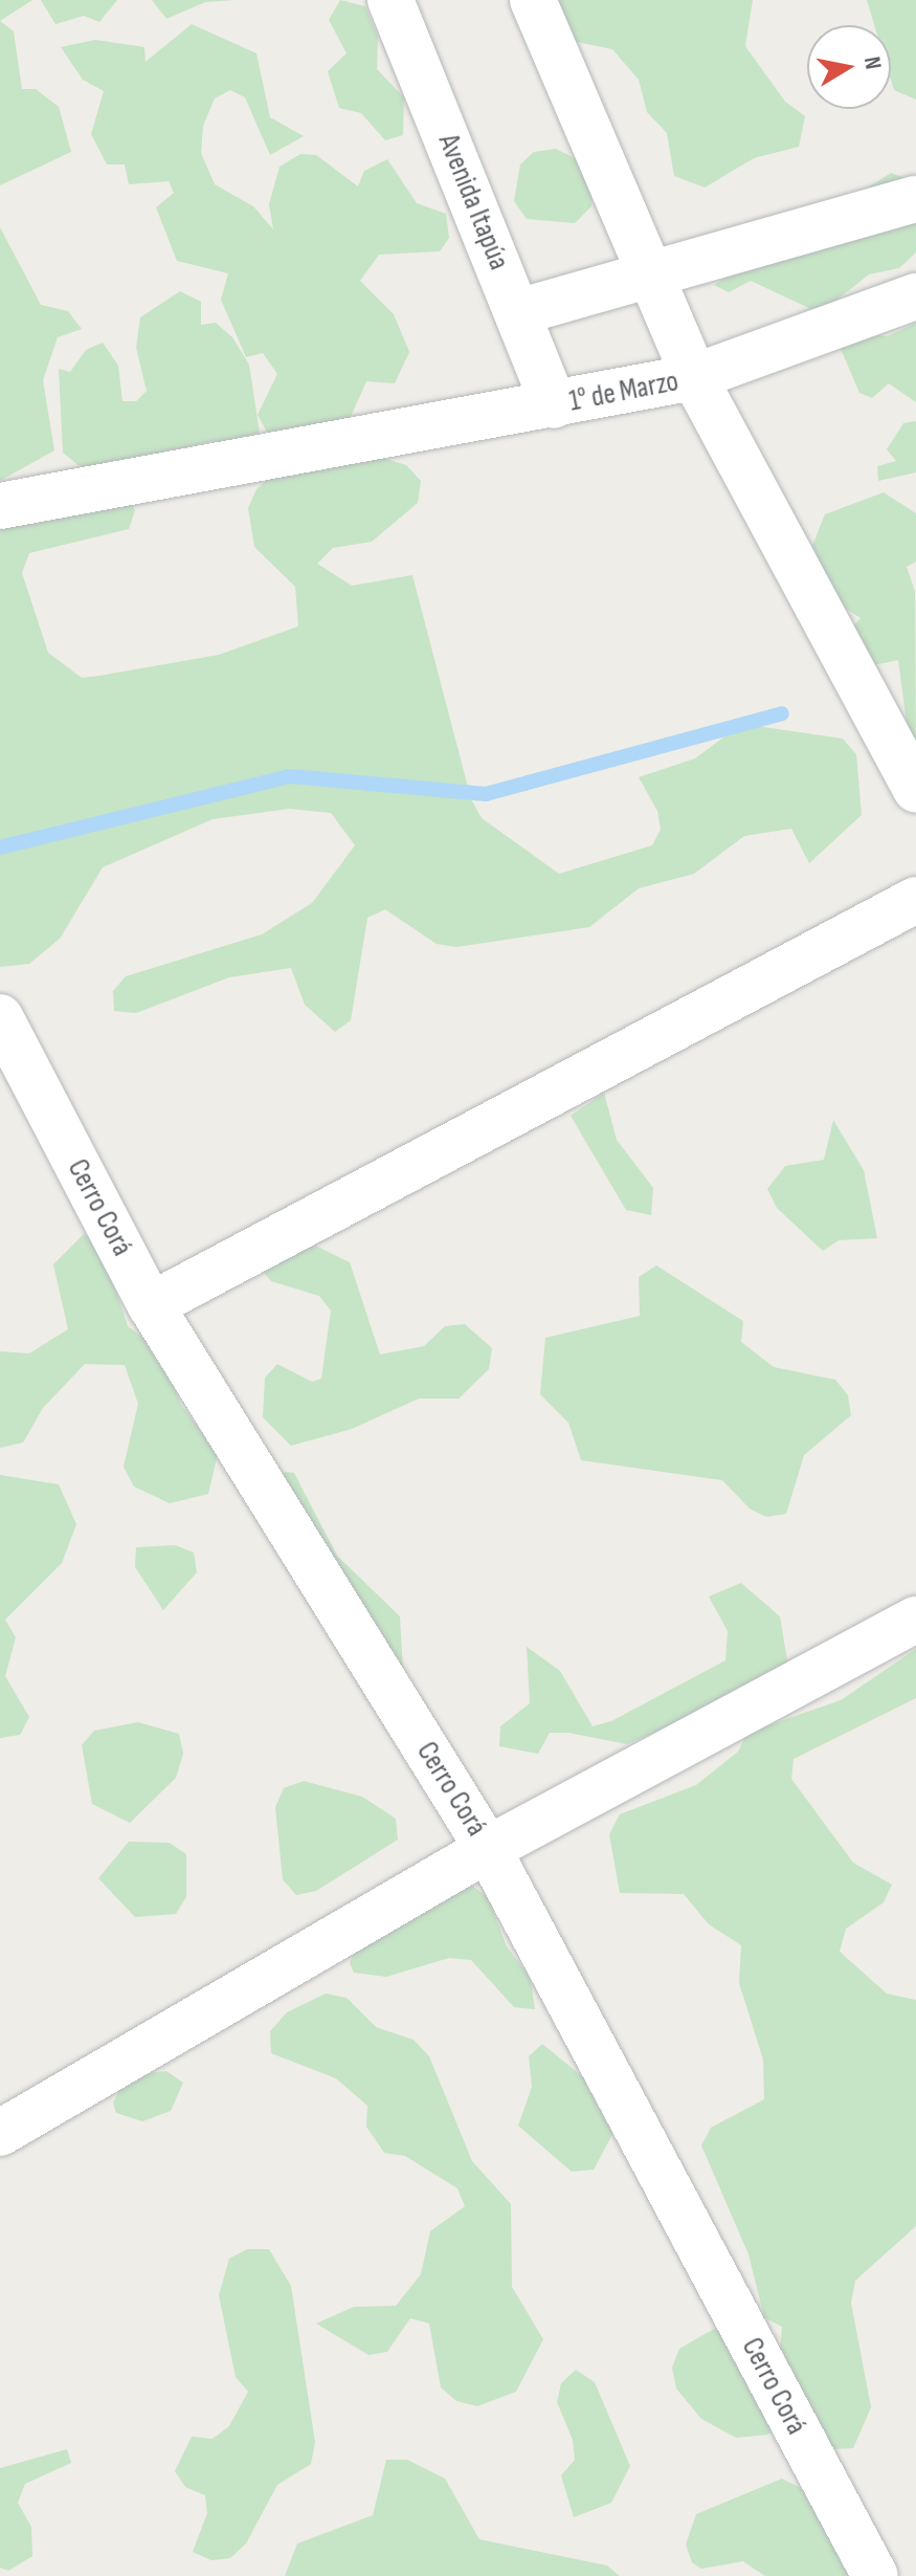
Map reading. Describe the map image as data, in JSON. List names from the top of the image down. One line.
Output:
{"streets":{"street":["Avenida Itapúa","1° de Marzo","Cerro Corá"]},"crossings":[["Avenida Itapúa","1° de Marzo"]],"north":"right"}
